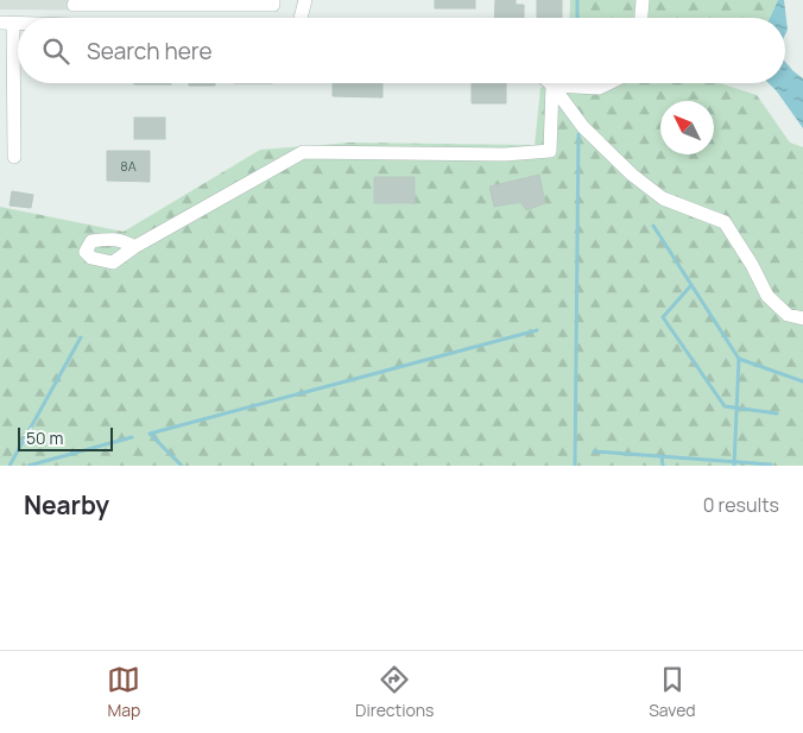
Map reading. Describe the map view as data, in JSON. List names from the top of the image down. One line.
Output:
{"house_numbers":["8A"],"scale_bar":"50 m","north":"top left","page":{"search":"Search here","scale":"50 m","heading":["Nearby","0 results"],"nav":["Map","Directions","Saved"]}}
